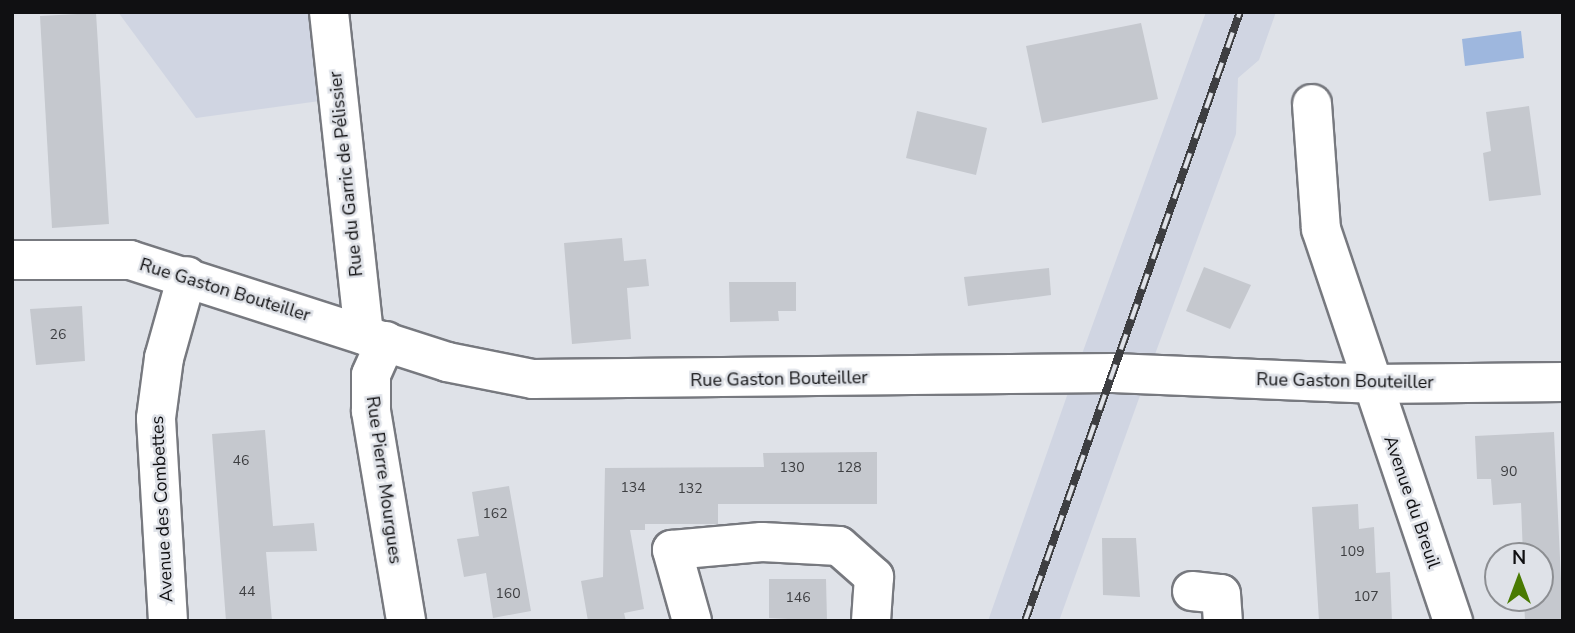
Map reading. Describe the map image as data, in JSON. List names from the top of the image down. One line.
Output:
{"streets":{"street":["Rue du Garric de Pélissier","Rue Gaston Bouteiller","Rue Pierre Mourgues","Avenue du Breuil","Avenue des Combettes"]},"crossings":[["Rue du Garric de Pélissier","Rue Gaston Bouteiller"],["Rue du Garric de Pélissier","Rue Pierre Mourgues"],["Rue Gaston Bouteiller","Rue Pierre Mourgues"],["Rue Gaston Bouteiller","Avenue du Breuil"],["Rue Gaston Bouteiller","Avenue des Combettes"]],"house_numbers":["26","46","130","128","90","134","132","162","109","44","160","107","146"],"north":"top"}
